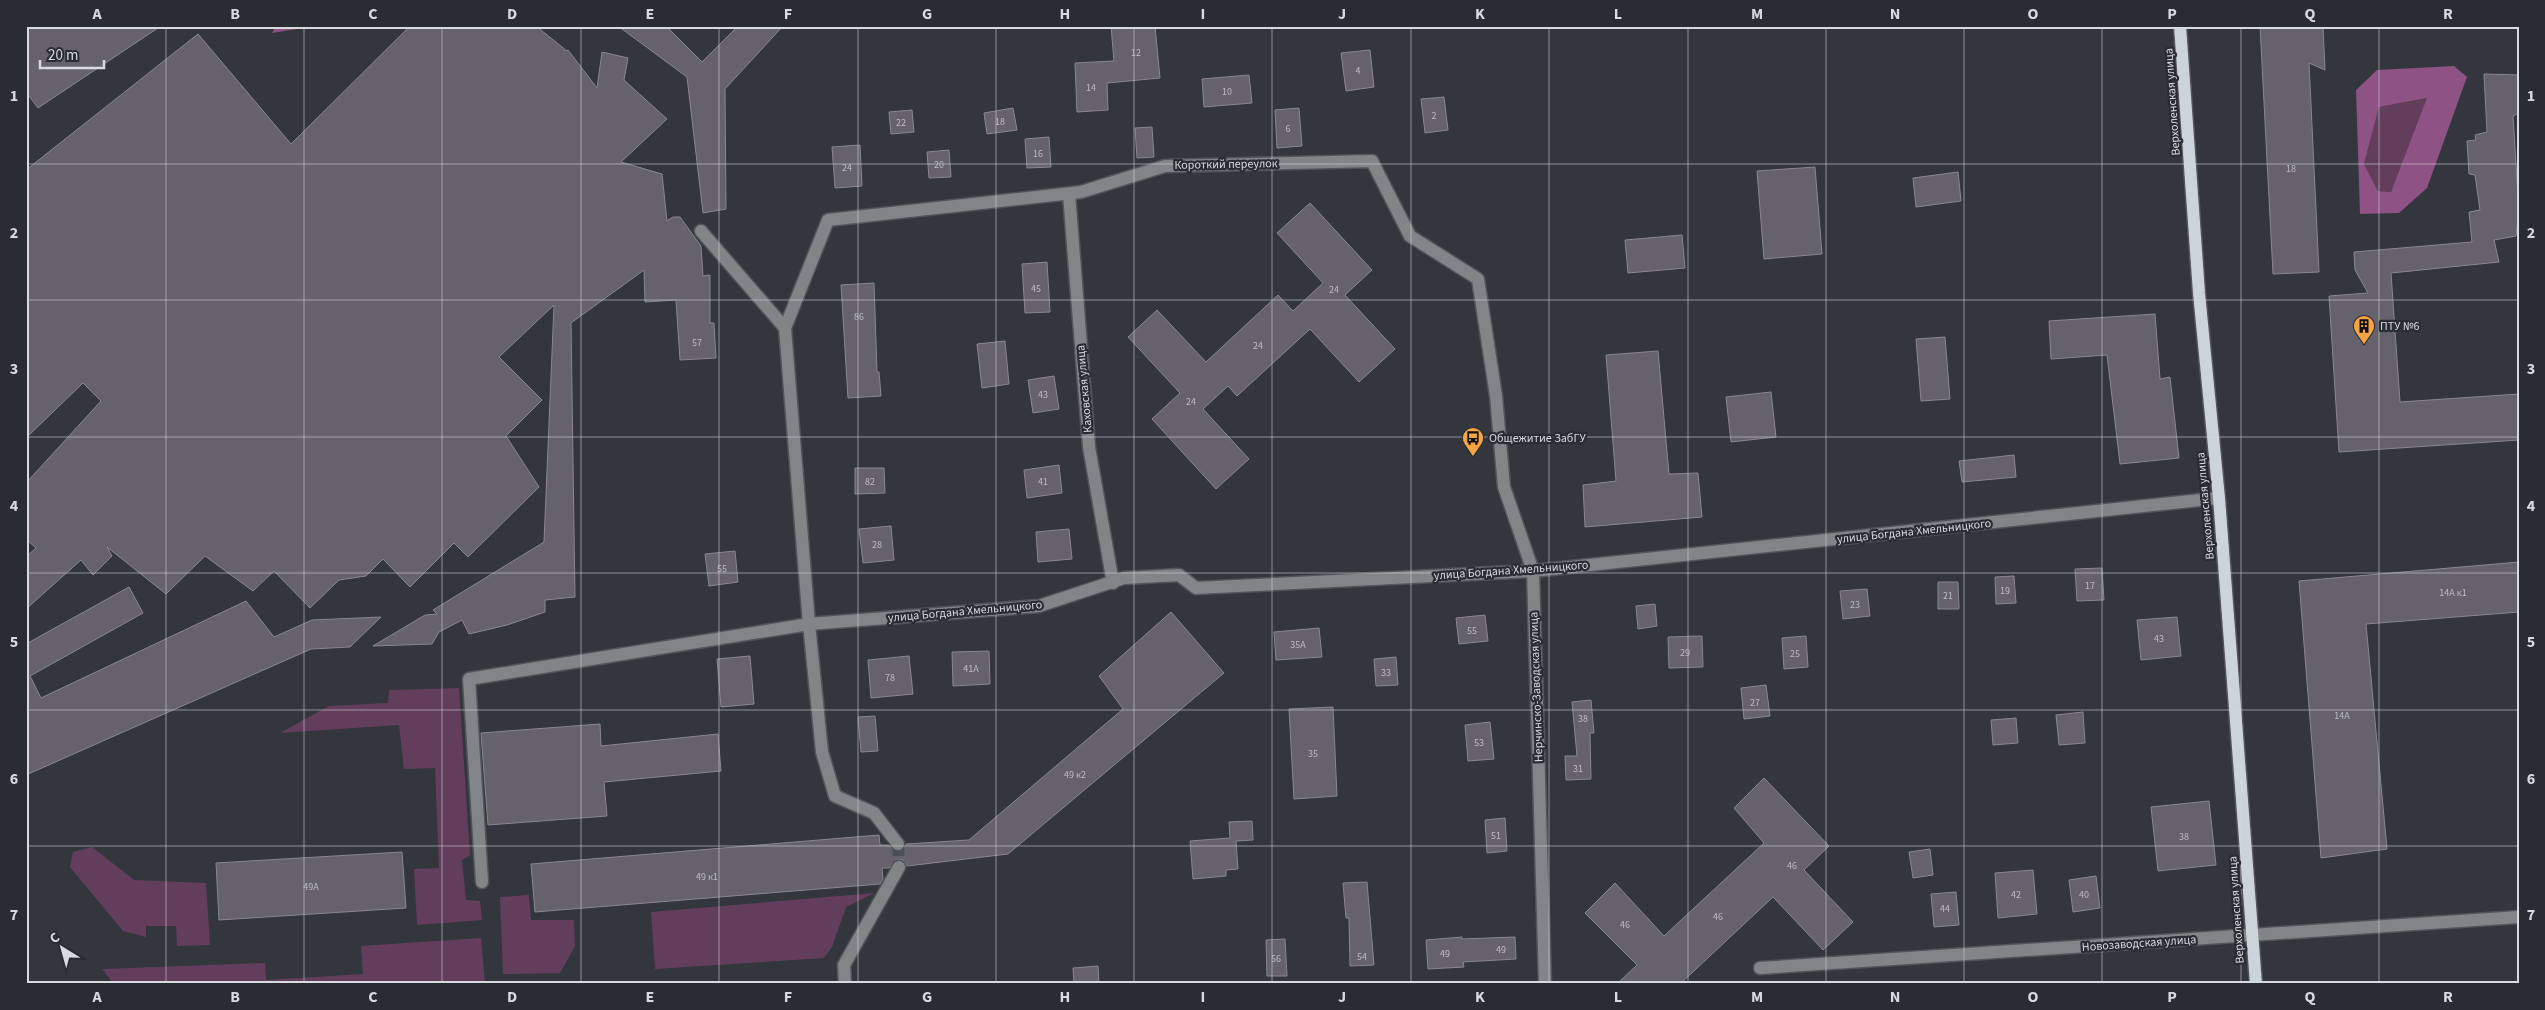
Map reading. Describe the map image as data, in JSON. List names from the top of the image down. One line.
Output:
{"streets":{"main road":["Верхоленская улица"],"street":["Короткий переулок","Каховская улица","улица Богдана Хмельницкого","Нерчинско-Заводская улица","Новозаводская улица"]},"crossings":[["Верхоленская улица","улица Богдана Хмельницкого"],["Верхоленская улица","Новозаводская улица"],["Короткий переулок","Каховская улица"],["Короткий переулок","Нерчинско-Заводская улица"],["Каховская улица","улица Богдана Хмельницкого"],["улица Богдана Хмельницкого","Нерчинско-Заводская улица"]],"places":{"building":["ПТУ №6"],"bus stop":["Общежитие ЗабГУ"]},"house_numbers":["12","4","14","10","2","18","22","6","16","20","24","18","45","24","86","57","24","43","24","82","41","28","55","17","19","14А к1","21","23","55","43","35А","29","25","41А","33","78","27","14А","38","53","35","31","49 к2","51","38","46","49 к1","49А","42","40","44","46","46","49","49","54","56"],"scale_bar":"20 m","north":"top left","grid":{"columns":["A","B","C","D","E","F","G","H","I","J","K","L","M","N","O","P","Q","R"],"rows":["1","2","3","4","5","6","7"]}}
